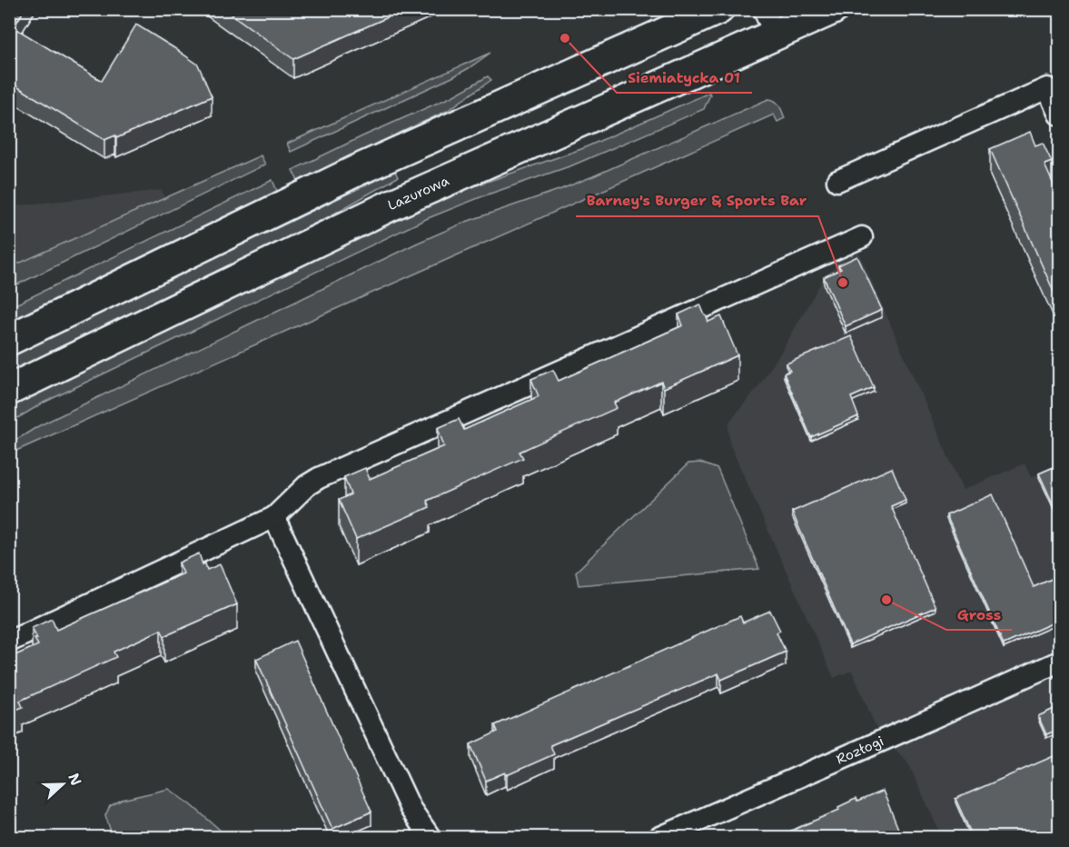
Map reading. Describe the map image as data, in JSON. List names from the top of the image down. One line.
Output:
{"streets":{"main road":["Lazurowa"],"street":["Rozłogi"]},"places":["Siemiatycka 01","Barney's Burger & Sports Bar","Gross"],"north":"right"}
